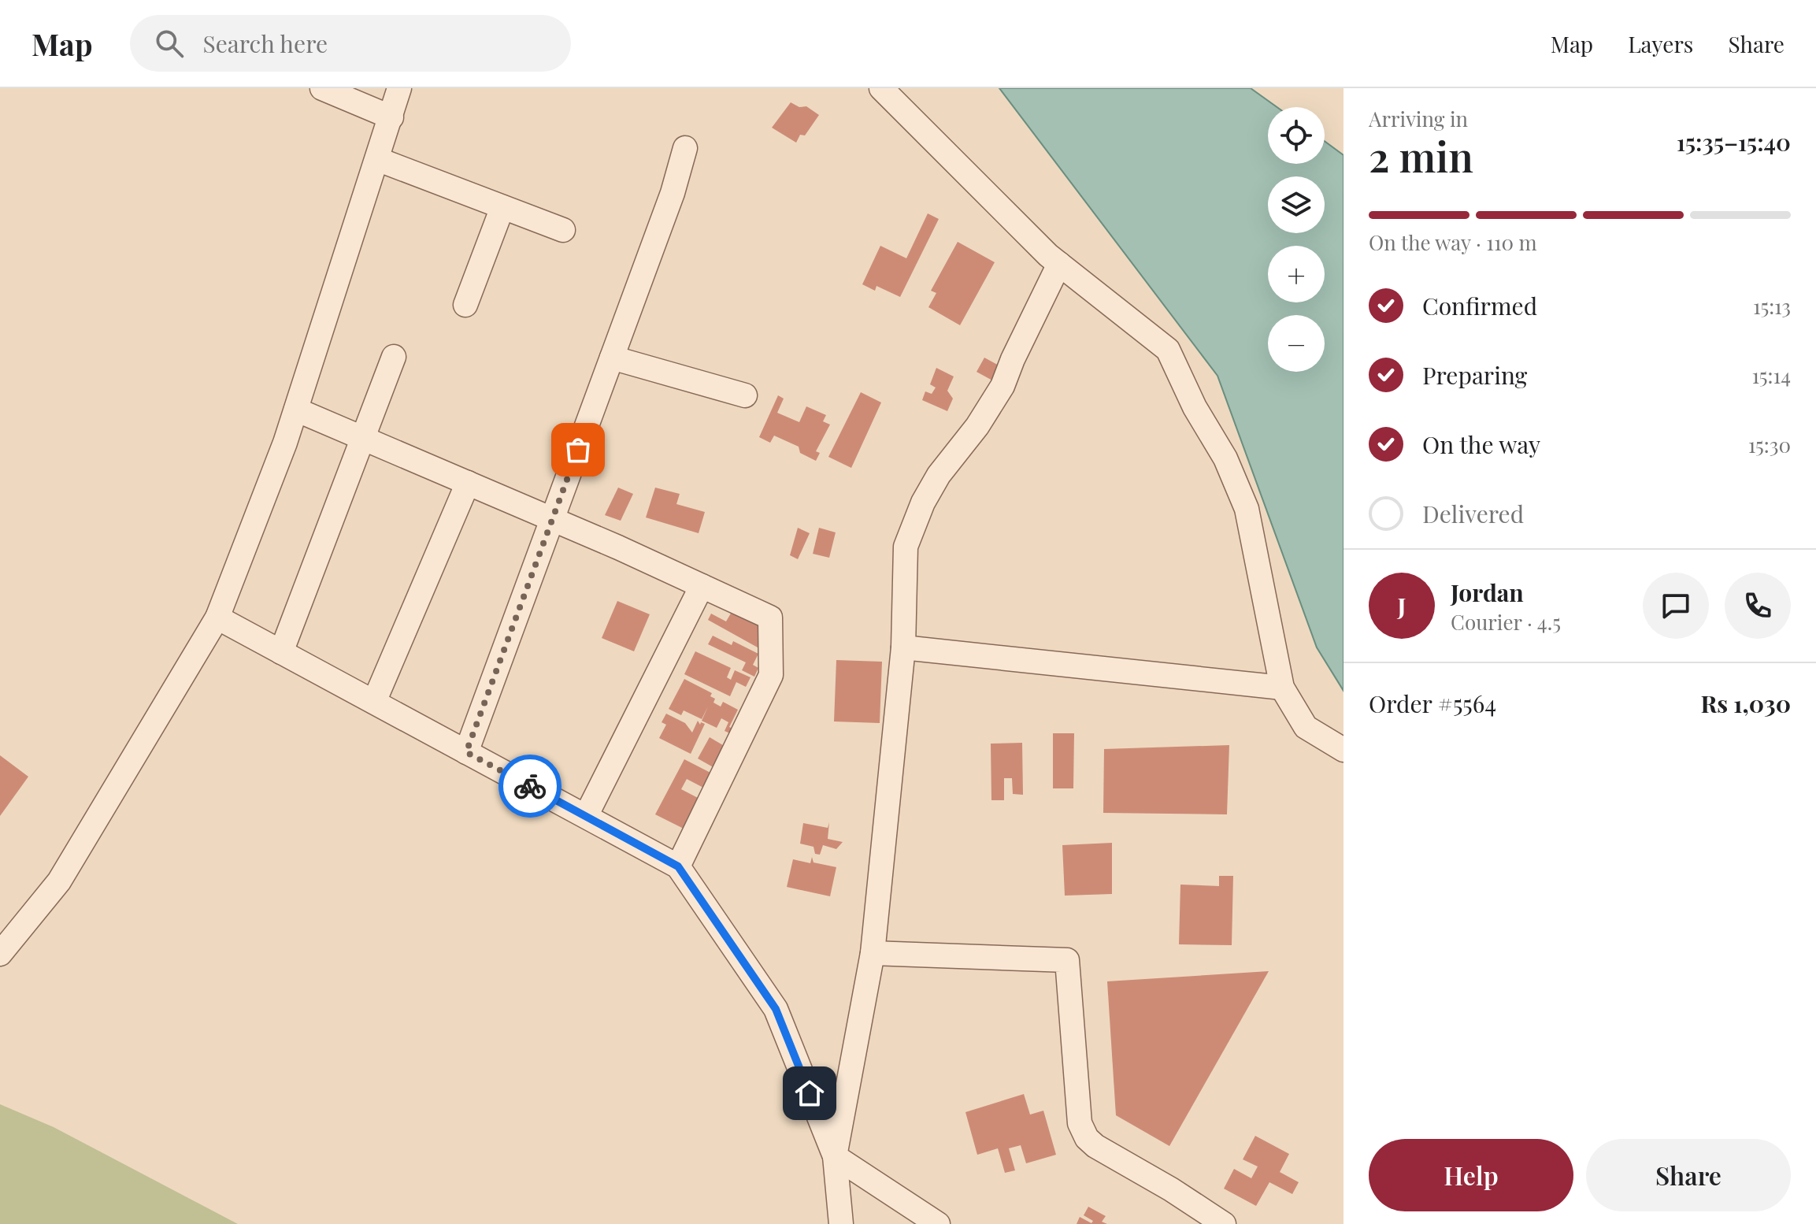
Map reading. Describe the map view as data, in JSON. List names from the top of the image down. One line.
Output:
{"page":{"header":"Map","search":"Search here","nav":["Map","Layers","Share"],"heading":["2 min","Arriving in","15:35–15:40"],"panel":["Jordan","Courier · 4.5","Order #5564","Rs 1,030"],"map_buttons":["+","−"],"bar":"On the way · 110 m","list":[["Confirmed","15:13"],["Preparing","15:14"],["On the way","15:30"],"Delivered"],"round":"J","buttons":["Help","Share"]}}
